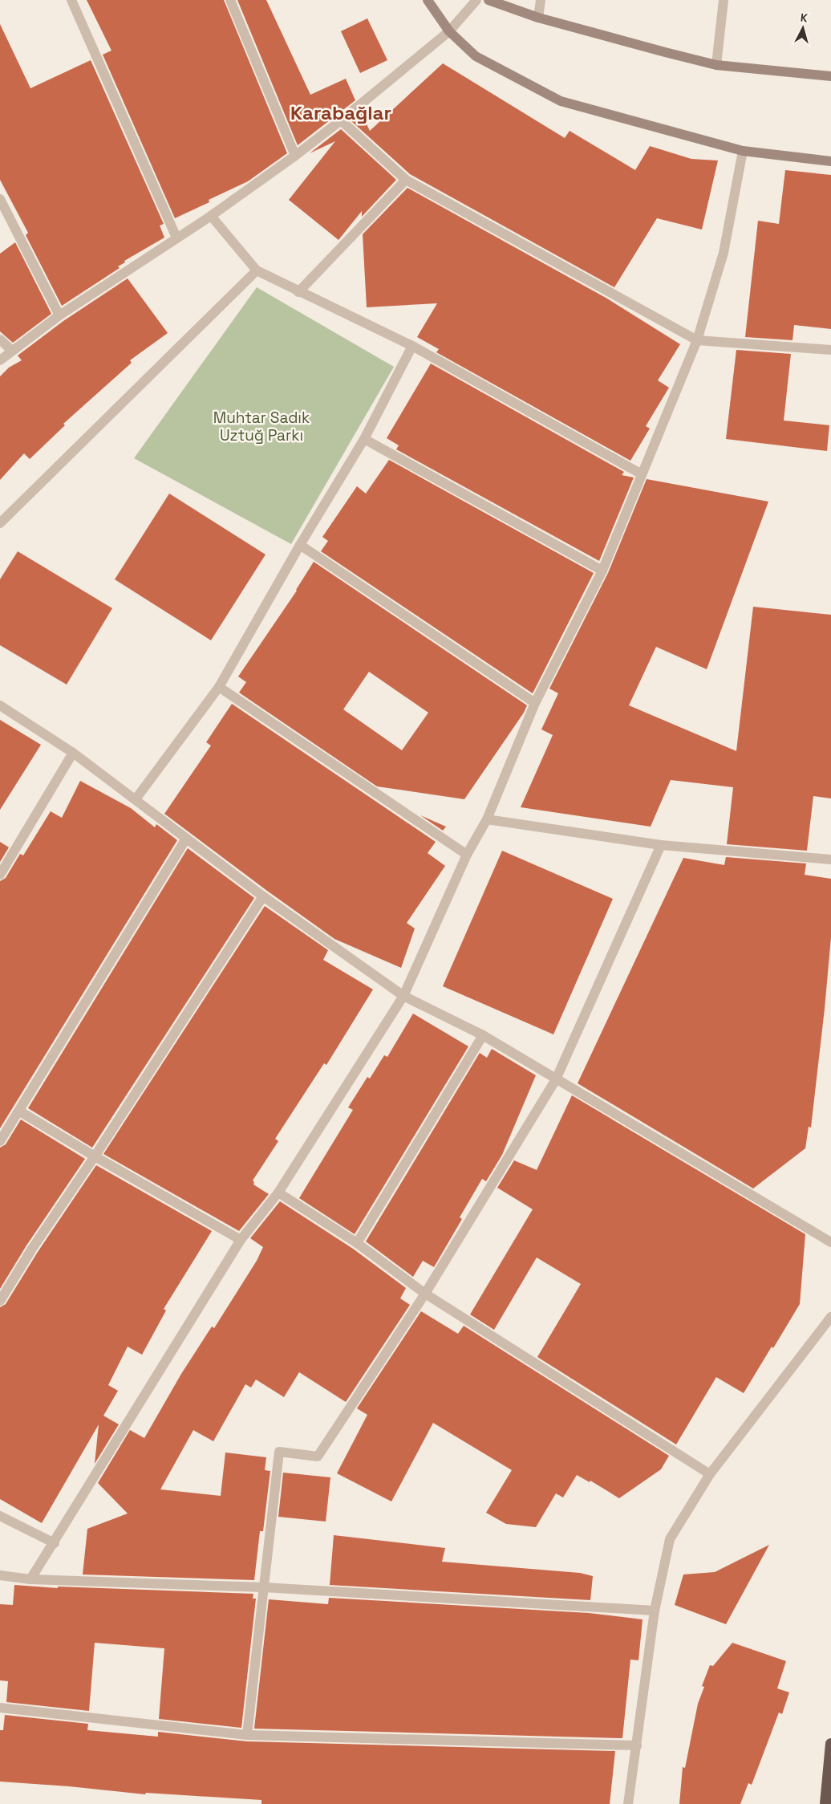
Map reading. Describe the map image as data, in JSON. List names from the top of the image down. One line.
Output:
{"districts":["Karabağlar"],"parks":["Muhtar Sadık Uztuğ Parkı"],"north":"top"}
